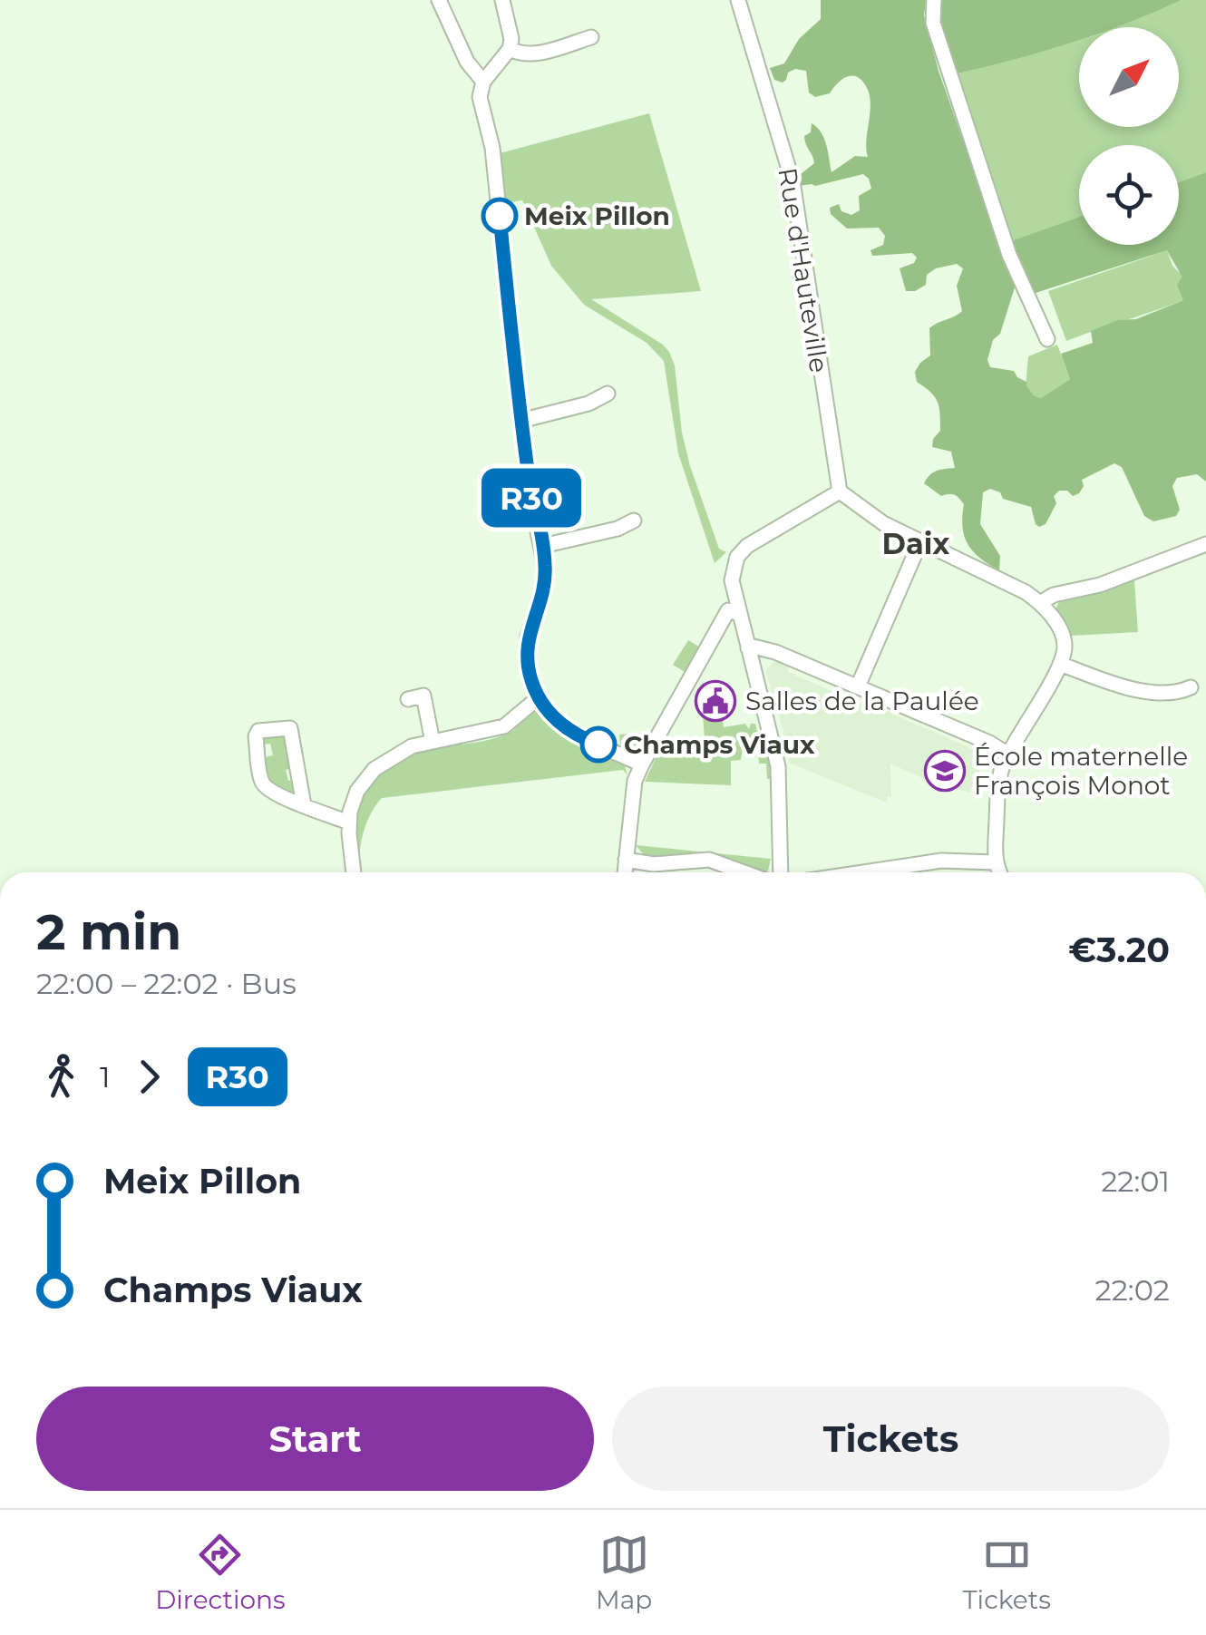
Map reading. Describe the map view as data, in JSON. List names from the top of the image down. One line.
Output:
{"streets":{"street":["Rue d'Hauteville"]},"districts":["Daix"],"places":{"other":["Meix Pillon","Champs Viaux"],"public building":["Salles de la Paulée"],"school or university":["École maternelle François Monot"]},"lines":["bus line R30"],"north":"top right","page":{"on_map":"R30","heading":["2 min","22:00 – 22:02 · Bus","€3.20"],"legs":["1","R30"],"list":[{"name":"Meix Pillon","value":"22:01"},{"name":"Champs Viaux","value":"22:02"}],"buttons":["Start","Tickets"],"tabs":["Directions","Map","Tickets"]}}
